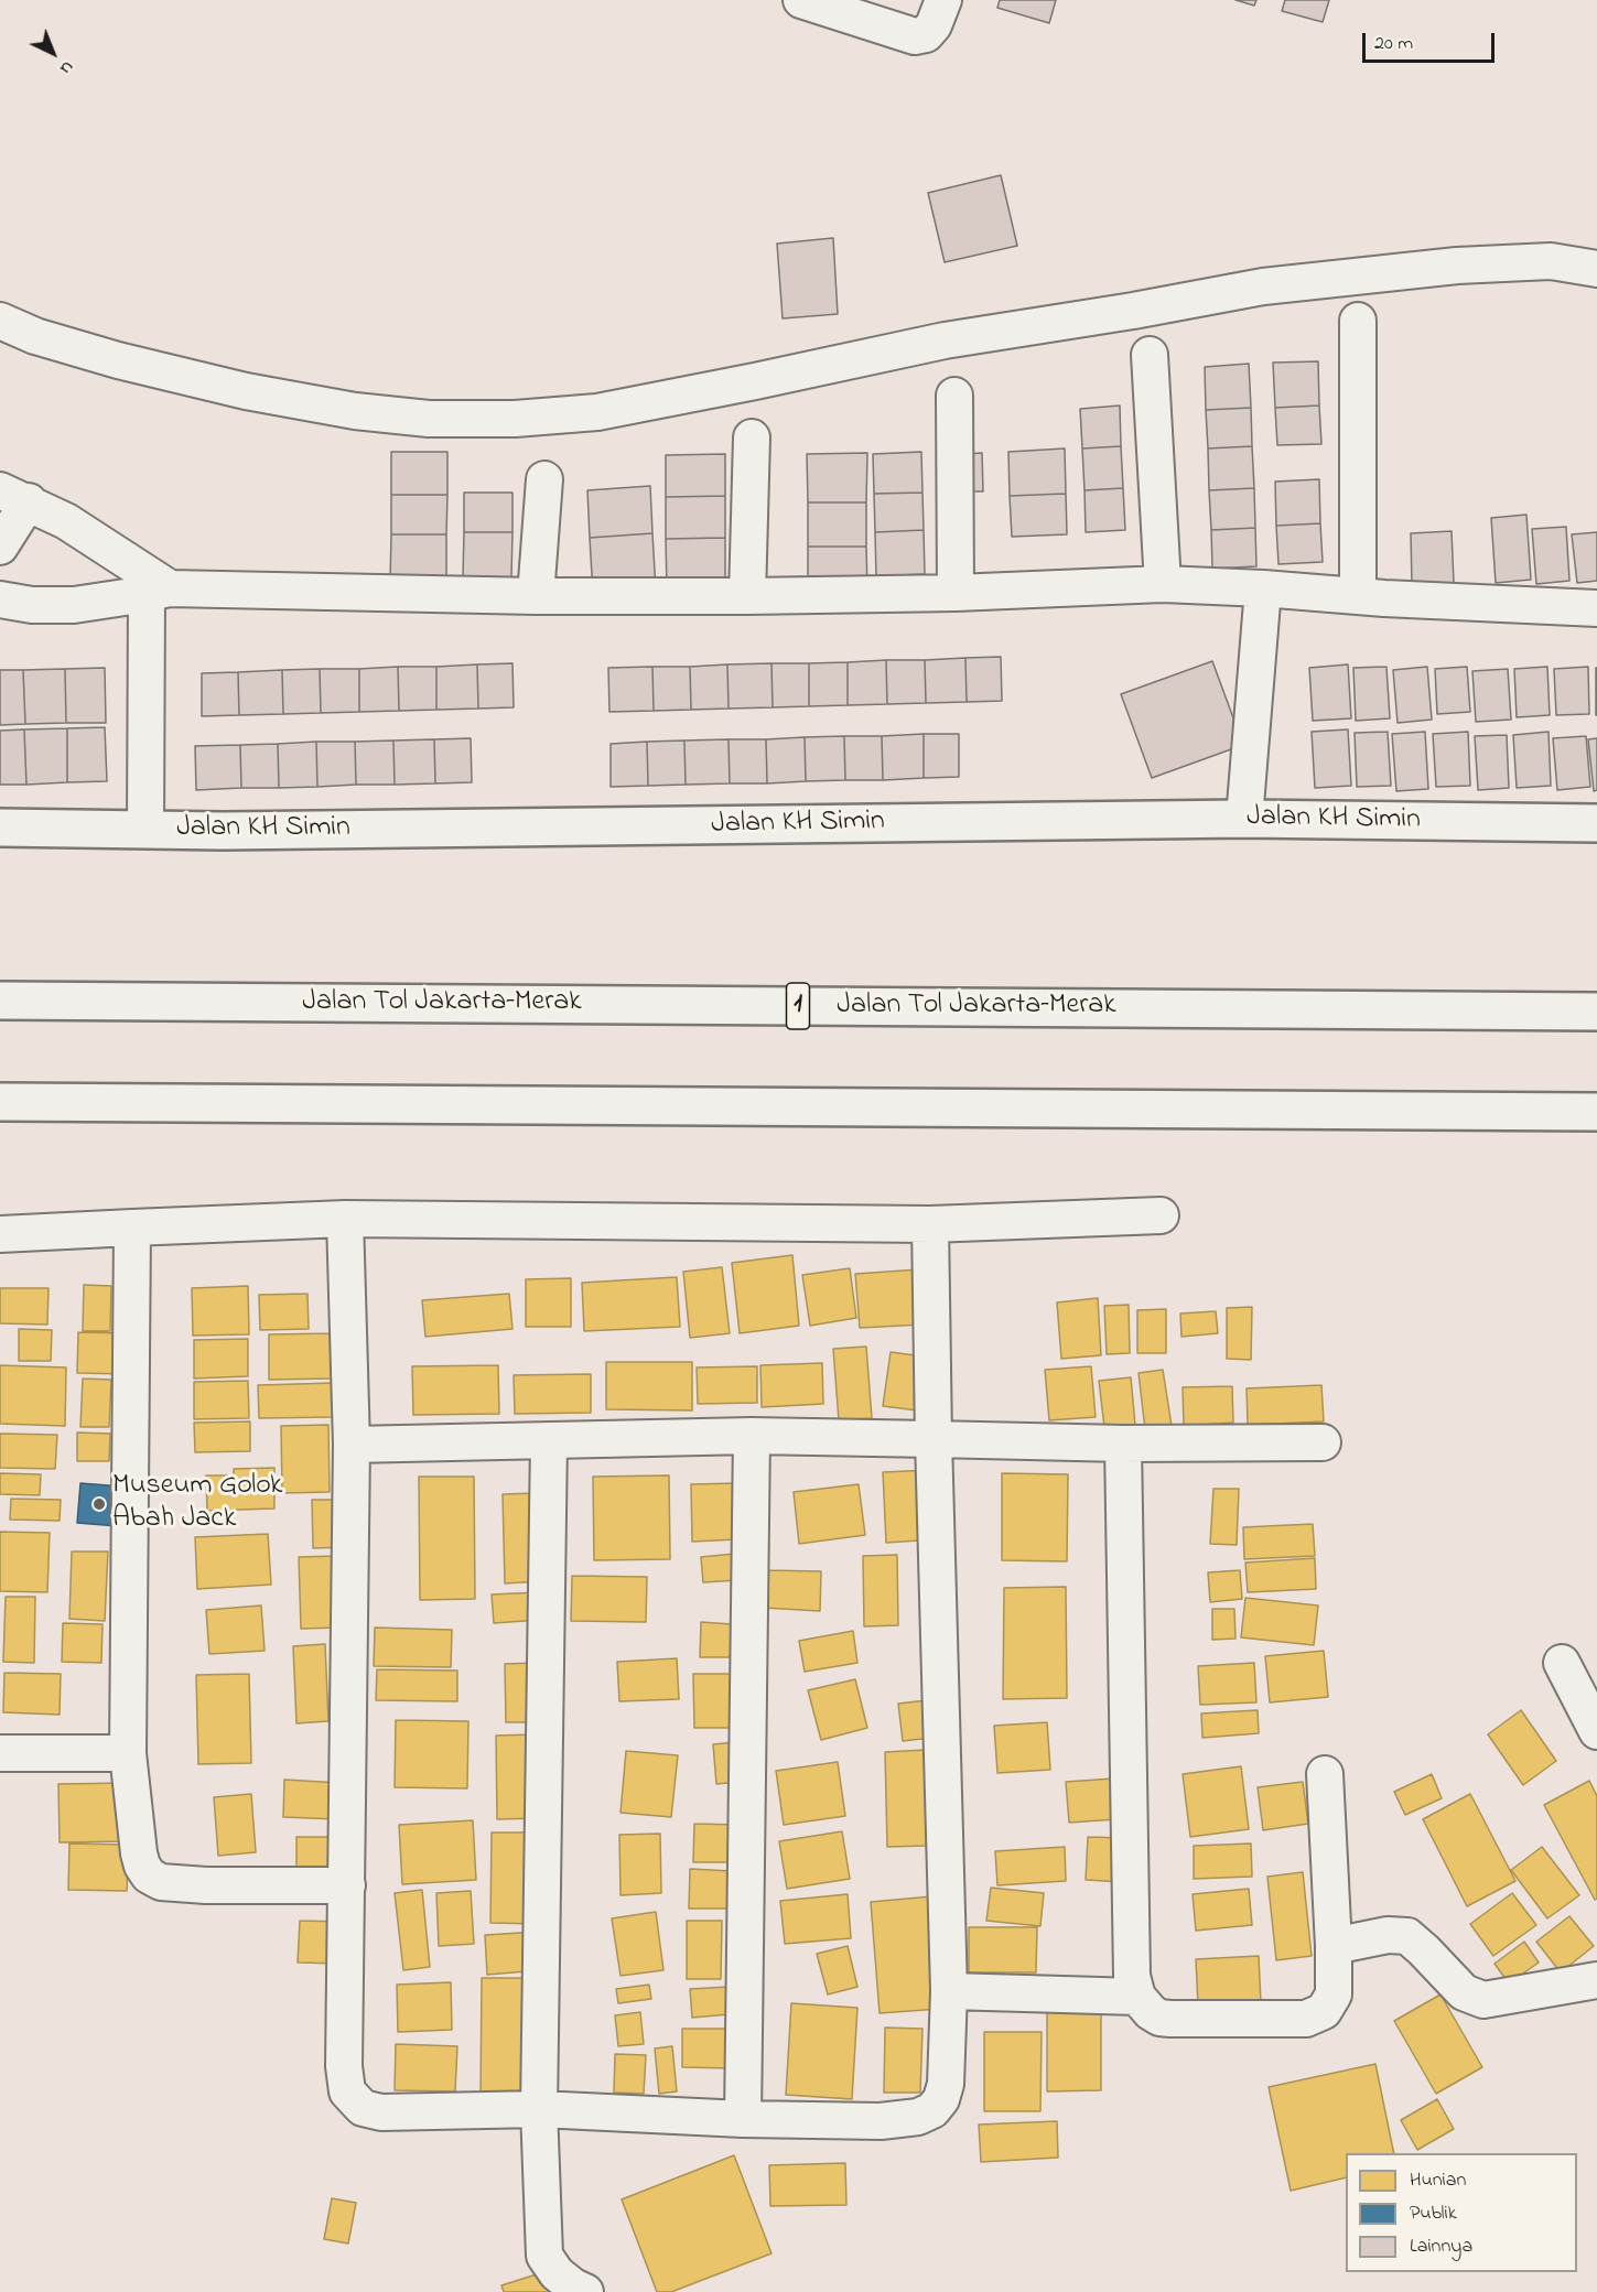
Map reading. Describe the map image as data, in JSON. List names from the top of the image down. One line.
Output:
{"streets":{"main road":["Jalan KH Simin","Jalan Tol Jakarta–Merak","1"]},"places":["Museum Golok Abah Jack"],"legend":["Hunian","Publik","Lainnya"],"scale_bar":"20 m","north":"bottom right"}
